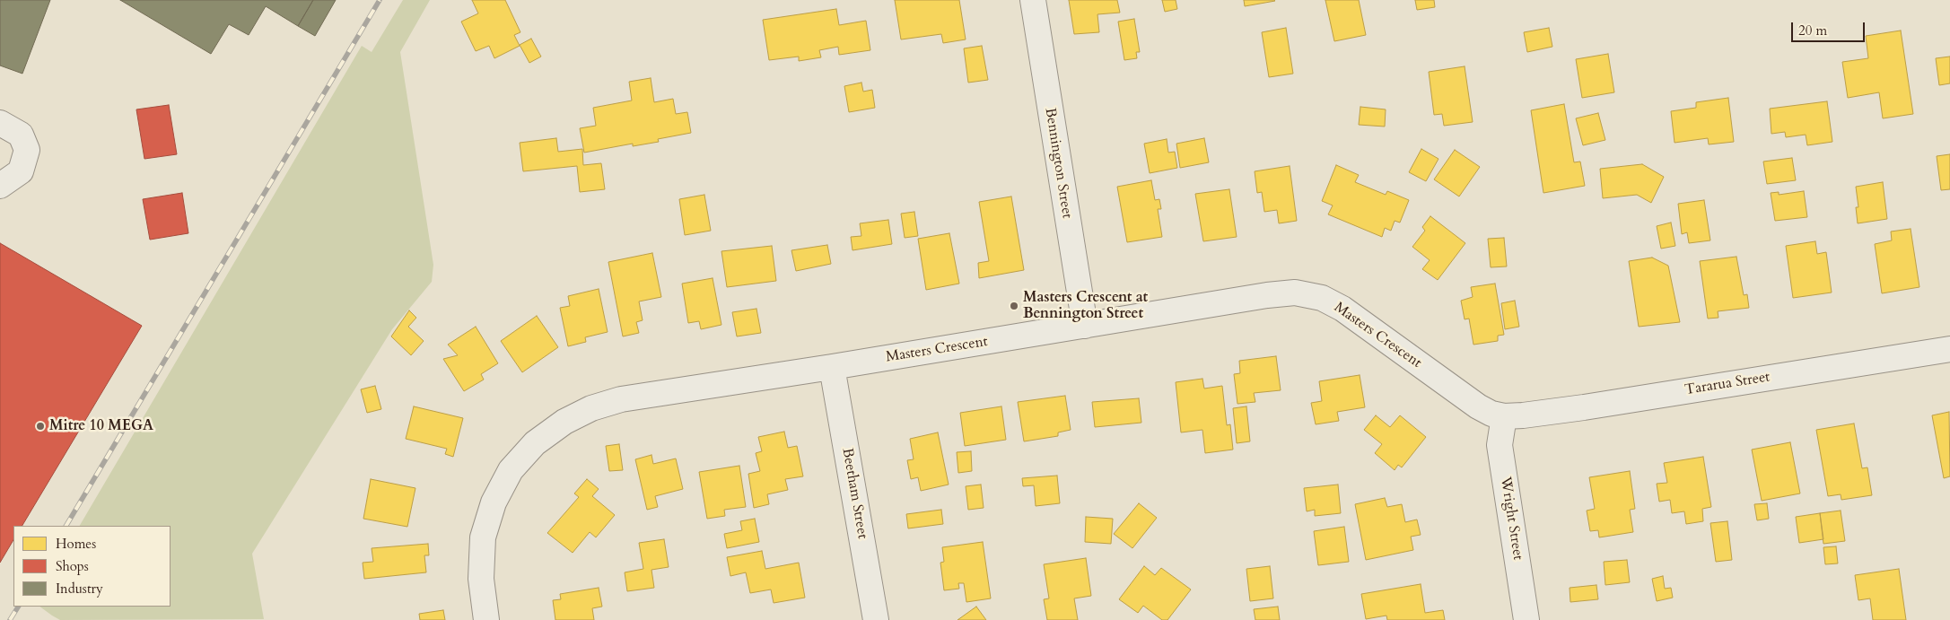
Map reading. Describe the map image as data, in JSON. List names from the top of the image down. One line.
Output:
{"streets":{"street":["Bennington Street","Masters Crescent","Tararua Street","Beetham Street","Wright Street"]},"crossings":[["Bennington Street","Masters Crescent"],["Masters Crescent","Tararua Street"],["Masters Crescent","Beetham Street"],["Masters Crescent","Wright Street"],["Tararua Street","Wright Street"]],"places":["Masters Crescent at Bennington Street","Mitre 10 MEGA"],"legend":["Homes","Shops","Industry"],"scale_bar":"20 m"}
